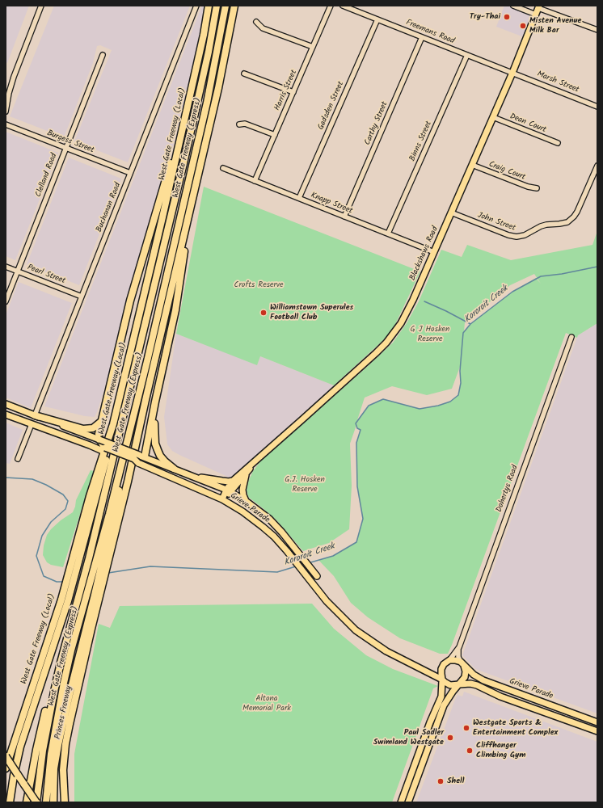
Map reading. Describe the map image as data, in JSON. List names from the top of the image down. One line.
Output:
{"streets":{"highway":["West Gate Freeway (Local)","West Gate Freeway (Express)","Princes Freeway"],"main road":["Blackshaws Road","Grieve Parade"],"street":["Freemans Road","Marsh Street","Harris Street","Gadsden Street","Carthy Street","Dean Court","Binns Street","Burgess Street","Craig Court","Clelland Road","Knapp Street","Buchanan Road","John Street","Pearl Street","Dohertys Road"]},"crossings":[["Freemans Road","Marsh Street"],["Freemans Road","Gadsden Street"],["Freemans Road","Carthy Street"],["Freemans Road","Binns Street"],["Freemans Road","Blackshaws Road"],["Marsh Street","Blackshaws Road"],["Harris Street","Knapp Street"],["Gadsden Street","Knapp Street"],["Carthy Street","Knapp Street"],["Dean Court","Blackshaws Road"],["Binns Street","Knapp Street"],["Burgess Street","Clelland Road"],["Burgess Street","Buchanan Road"],["Craig Court","Blackshaws Road"],["Clelland Road","Pearl Street"],["Knapp Street","Blackshaws Road"],["Buchanan Road","Pearl Street"],["Buchanan Road","Grieve Parade"],["John Street","Blackshaws Road"],["Blackshaws Road","Grieve Parade"],["Dohertys Road","Grieve Parade"]],"water":["Kororoit Creek"],"parks":["Crofts Reserve","G J Hosken Reserve","G.J. Hosken Reserve","Altona Memorial Park"],"places":["Try-Thai","Misten Avenue Milk Bar","Williamstown Superules Football Club","Westgate Sports & Entertainment Complex","Paul Sadler Swimland Westgate","Cliffhanger Climbing Gym","Shell"]}
